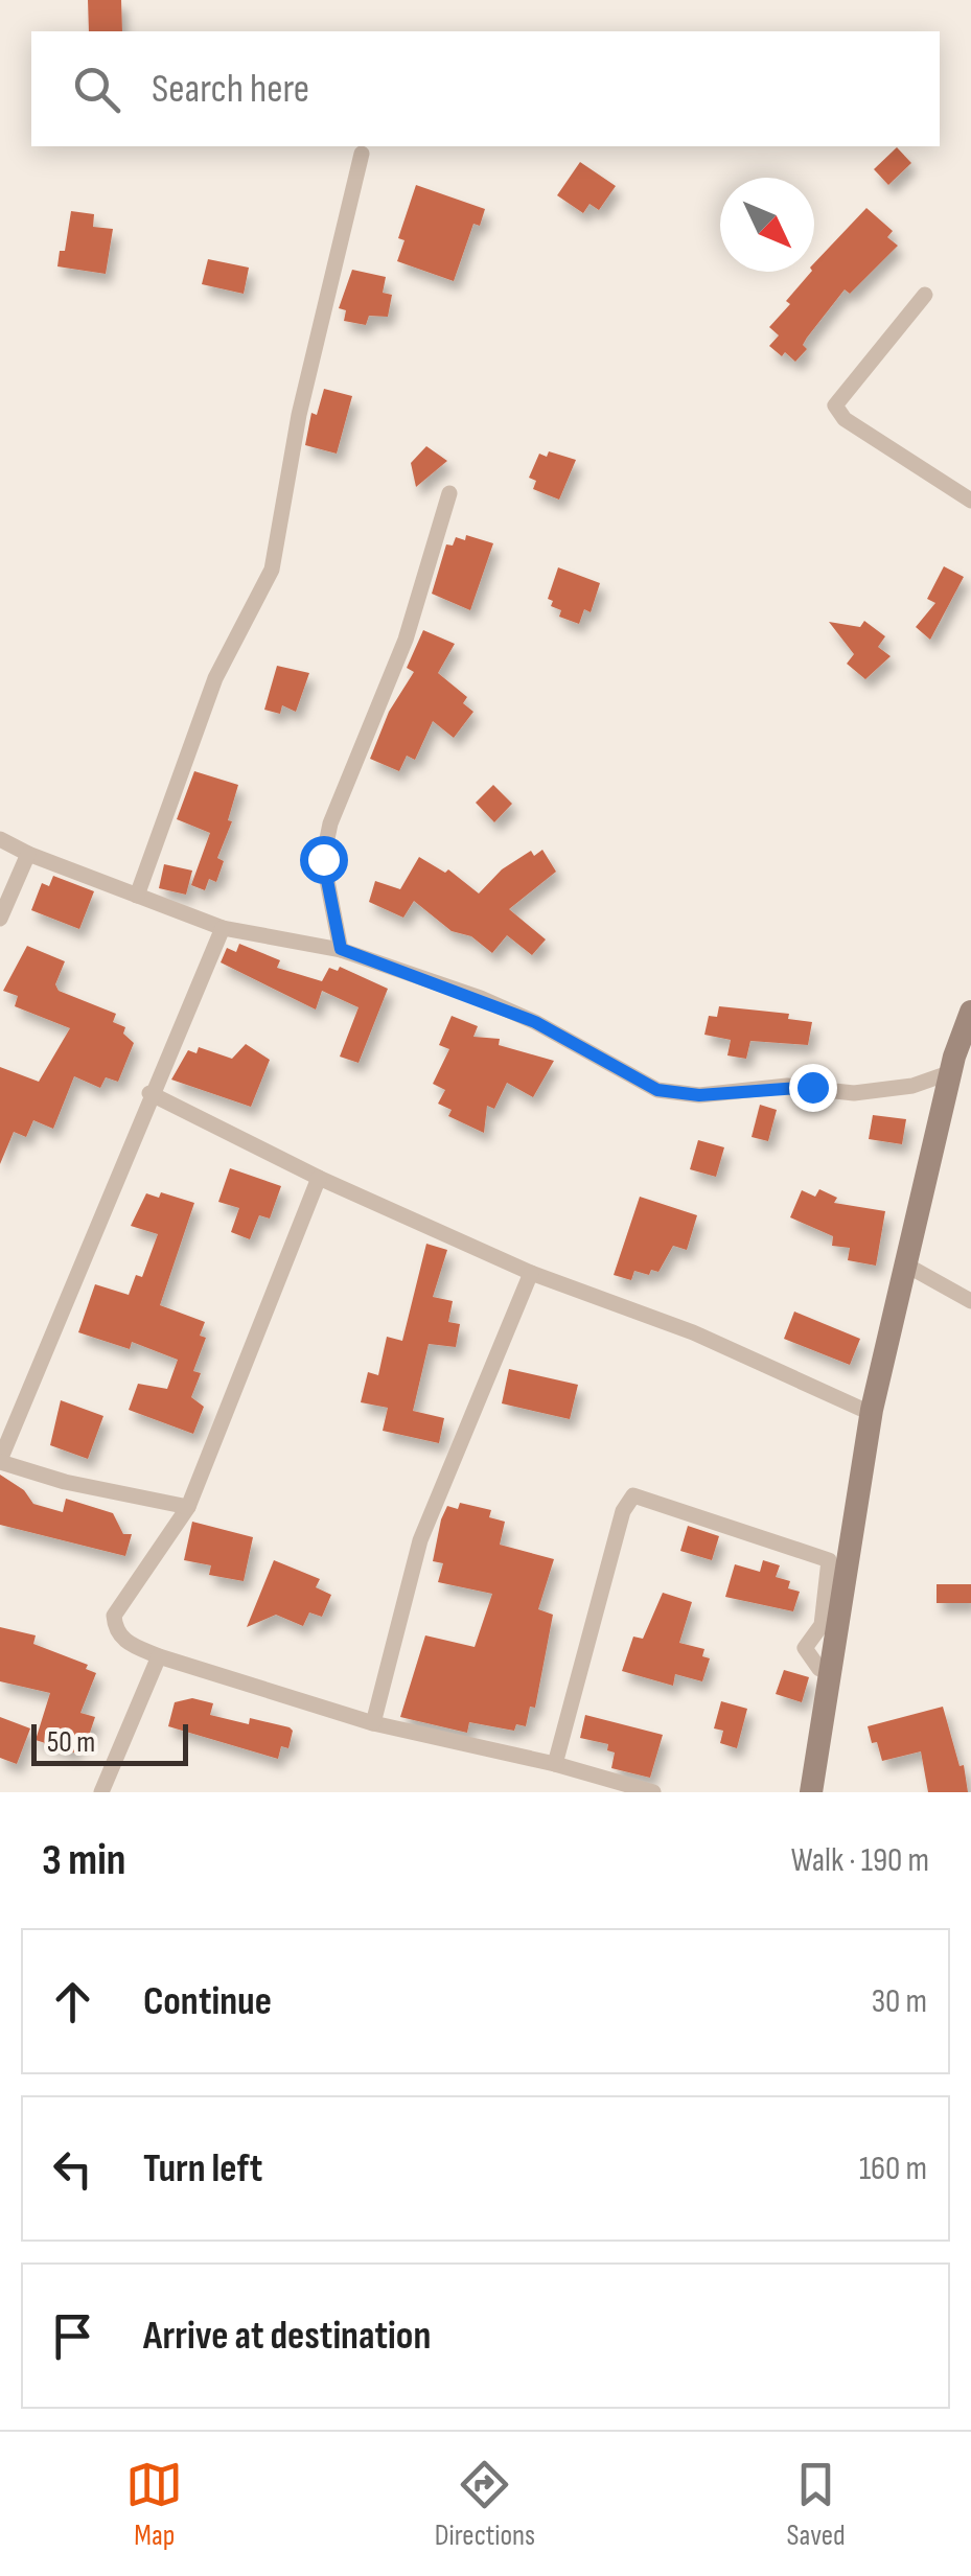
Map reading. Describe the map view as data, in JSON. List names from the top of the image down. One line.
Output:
{"scale_bar":"50 m","north":"bottom right","page":{"search":"Search here","scale":"50 m","heading":["3 min","Walk · 190 m"],"list":[["Continue","30 m"],["Turn left","160 m"],"Arrive at destination"],"nav":["Map","Directions","Saved"]}}
